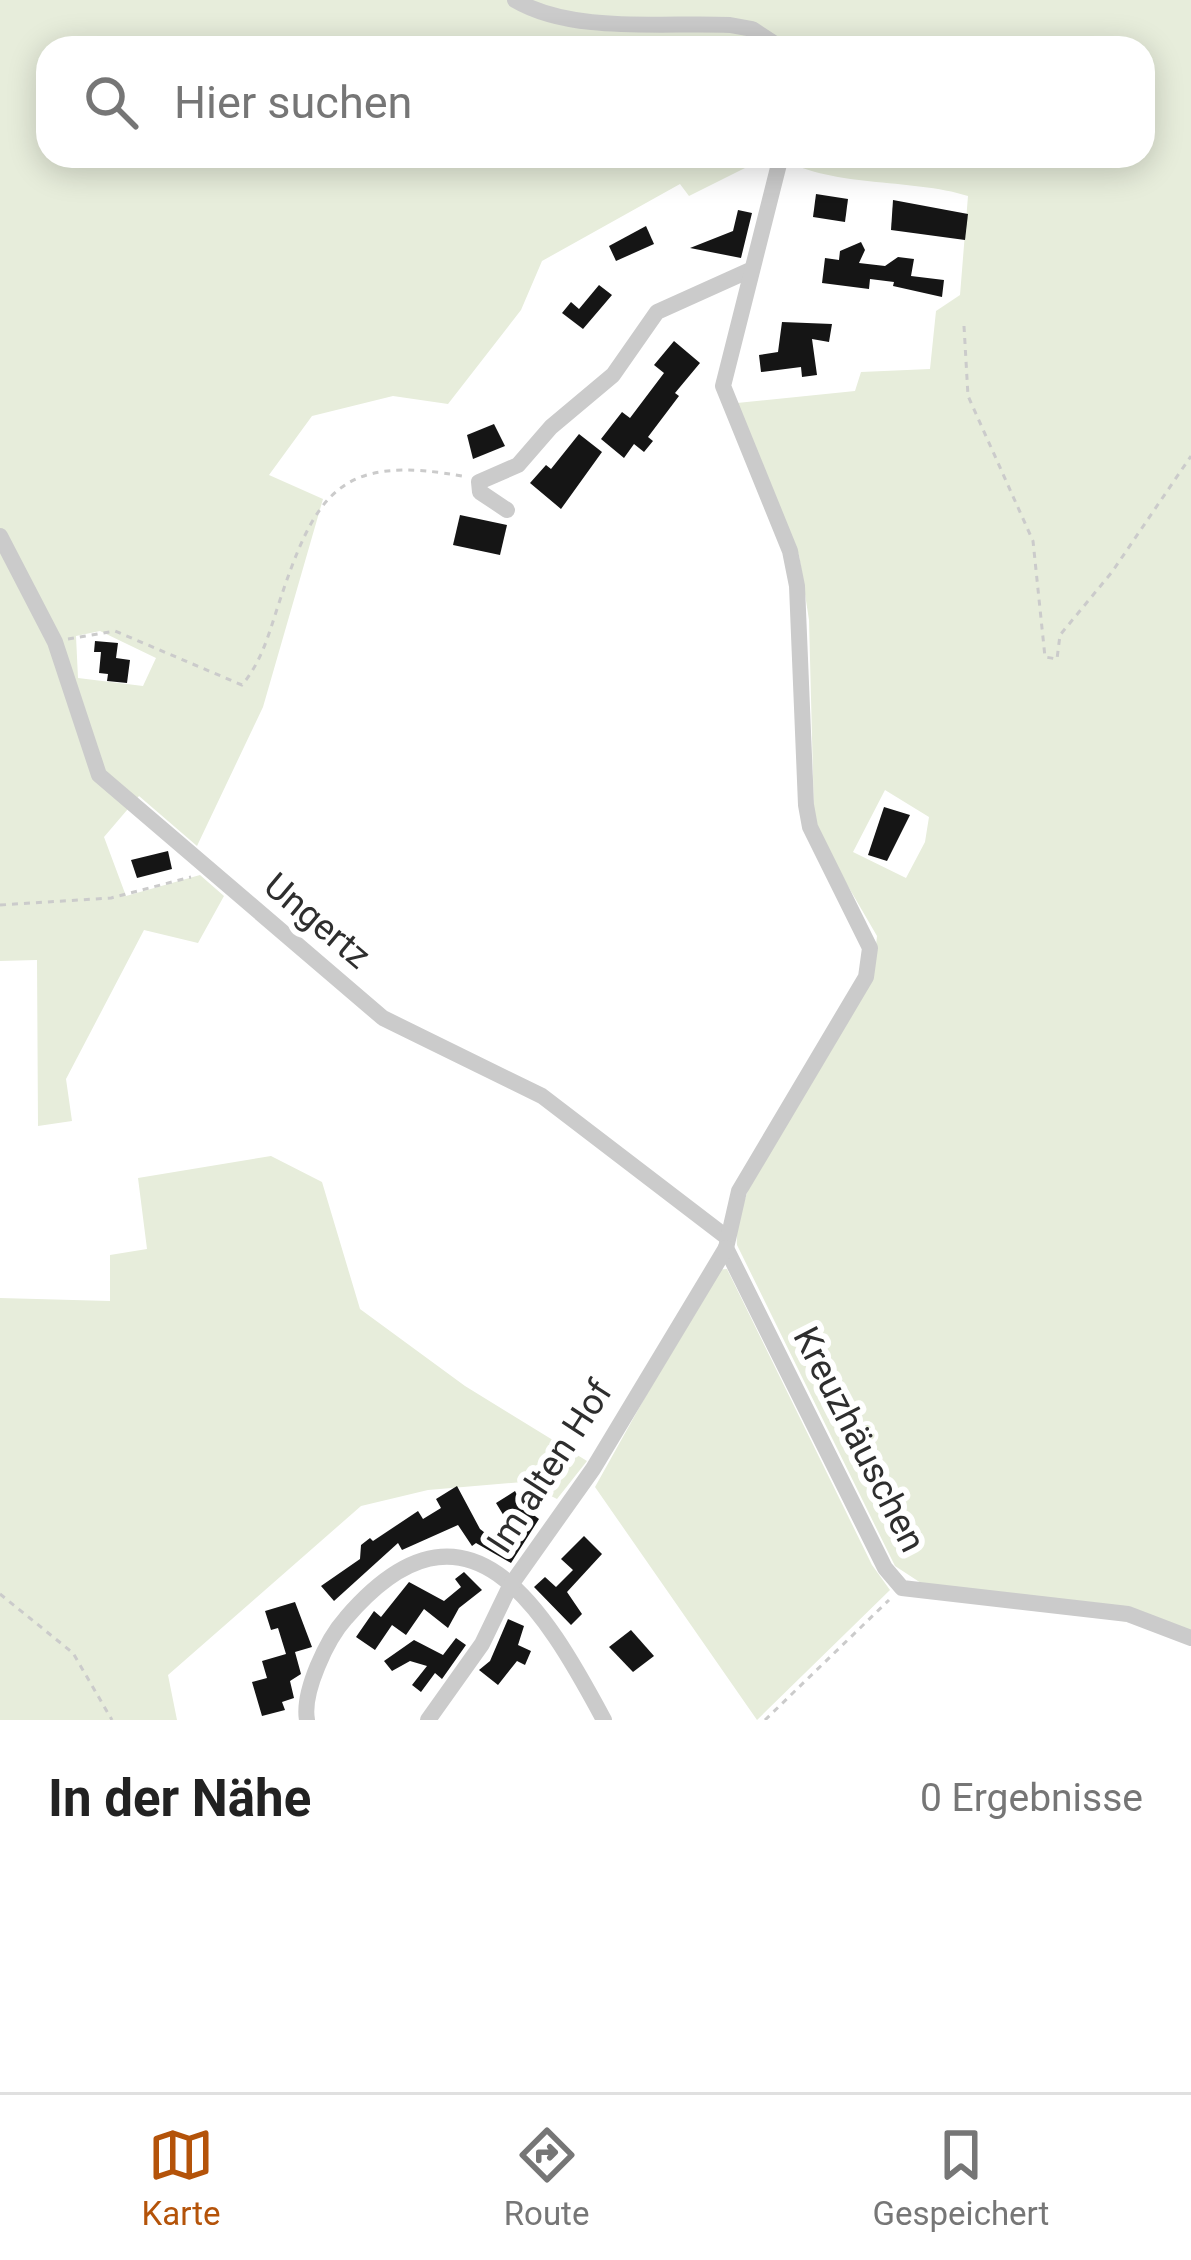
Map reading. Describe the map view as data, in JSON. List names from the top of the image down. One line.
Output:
{"streets":{"street":["Ungertz","Kreuzhäuschen","Im alten Hof"]},"crossings":[["Ungertz","Kreuzhäuschen"],["Ungertz","Im alten Hof"],["Kreuzhäuschen","Im alten Hof"]],"page":{"search":"Hier suchen","heading":["In der Nähe","0 Ergebnisse"],"nav":["Karte","Route","Gespeichert"]}}
